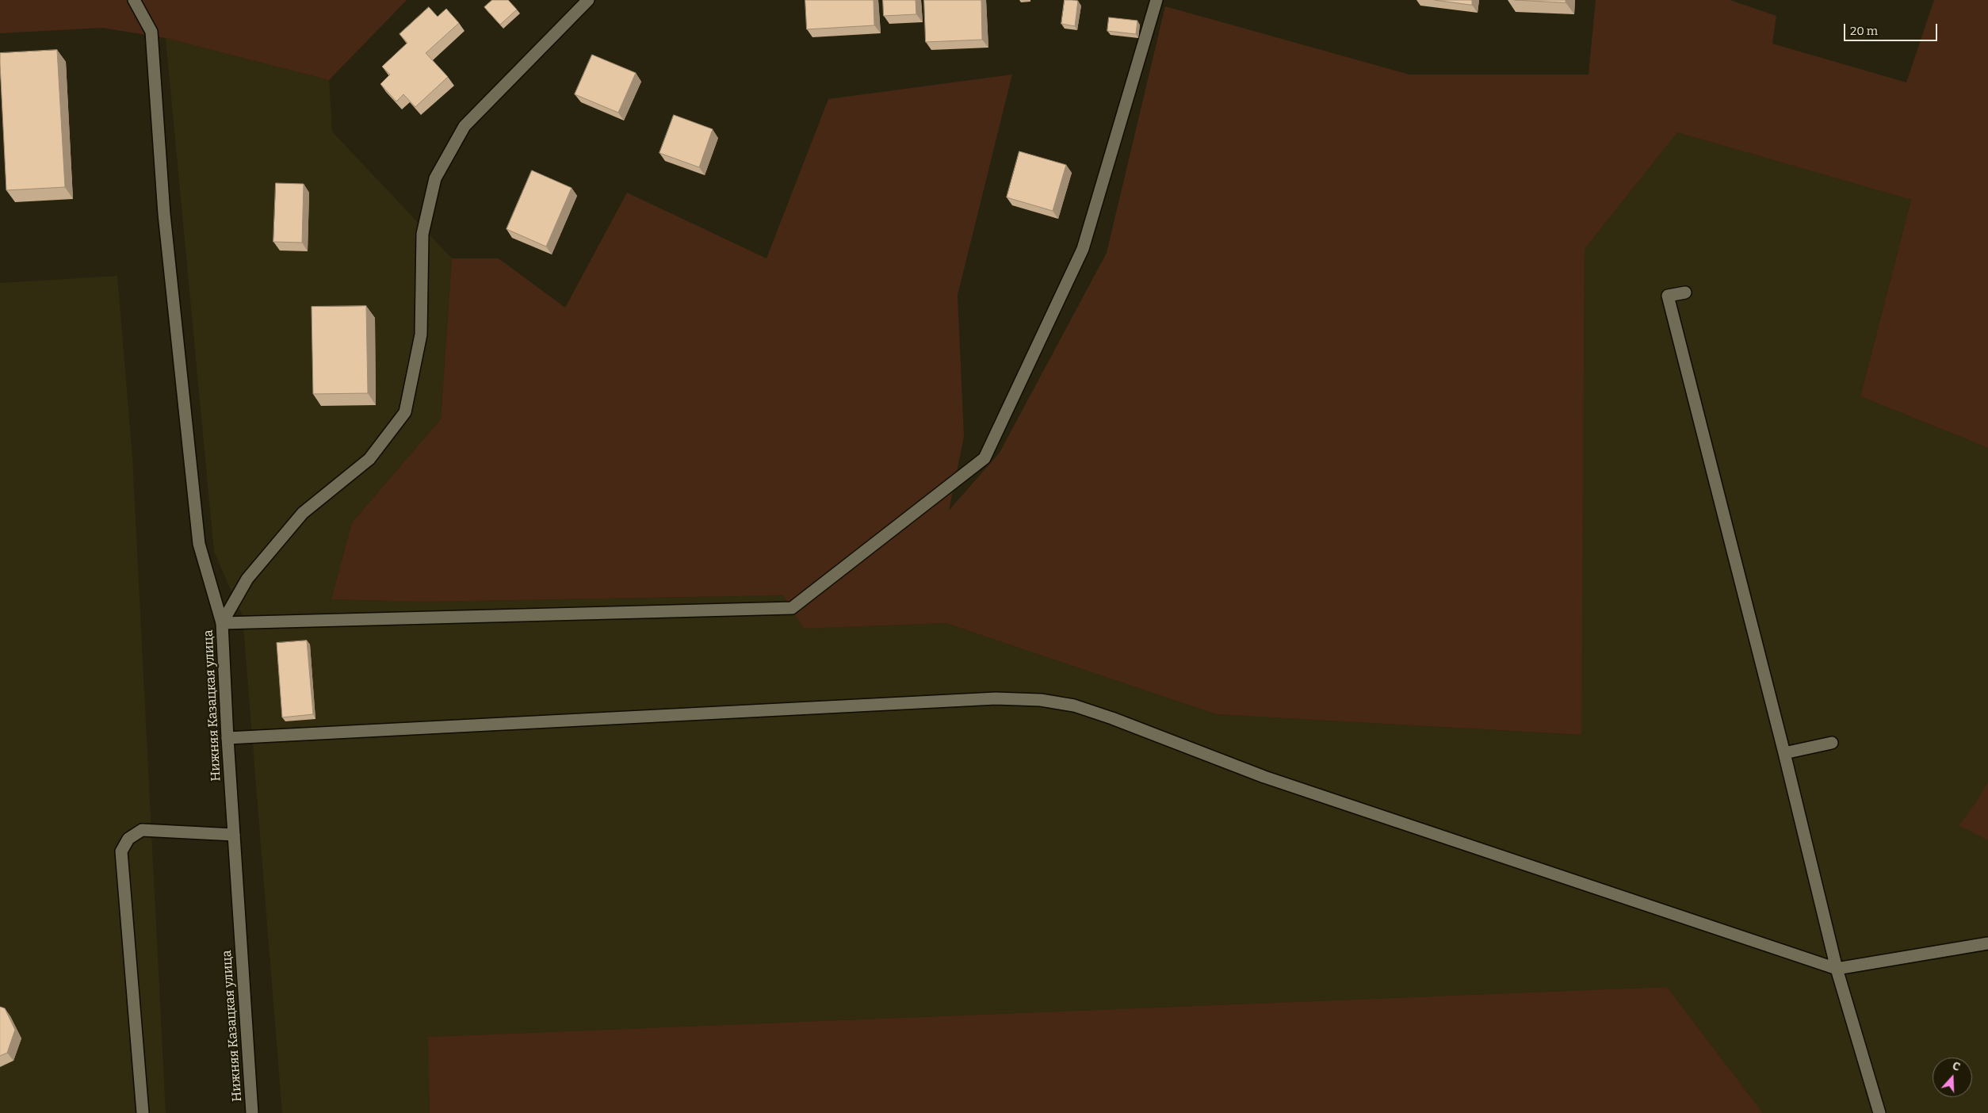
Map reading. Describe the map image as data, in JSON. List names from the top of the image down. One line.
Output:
{"streets":{"street":["Нижняя Казацкая улица"]},"scale_bar":"20 m","north":"top"}
